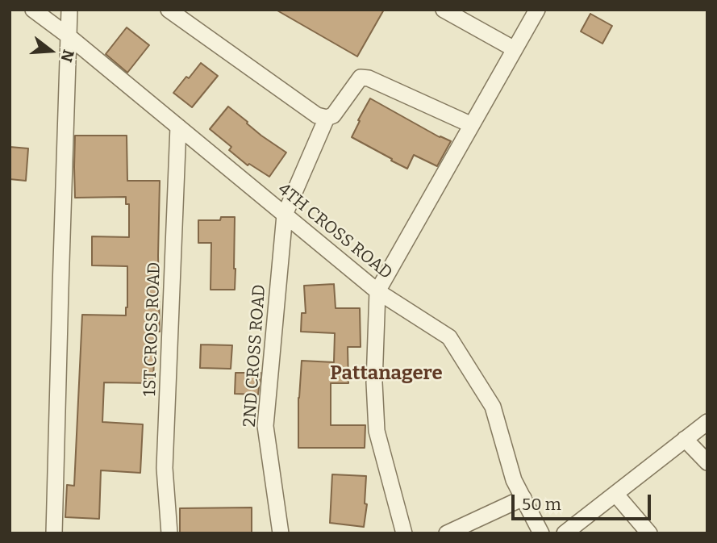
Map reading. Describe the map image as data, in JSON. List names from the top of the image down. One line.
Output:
{"streets":{"street":["4TH CROSS ROAD","1ST CROSS ROAD","2ND CROSS ROAD"]},"crossings":[["4TH CROSS ROAD","1ST CROSS ROAD"],["4TH CROSS ROAD","2ND CROSS ROAD"]],"districts":["Pattanagere"],"scale_bar":"50 m","north":"right"}
